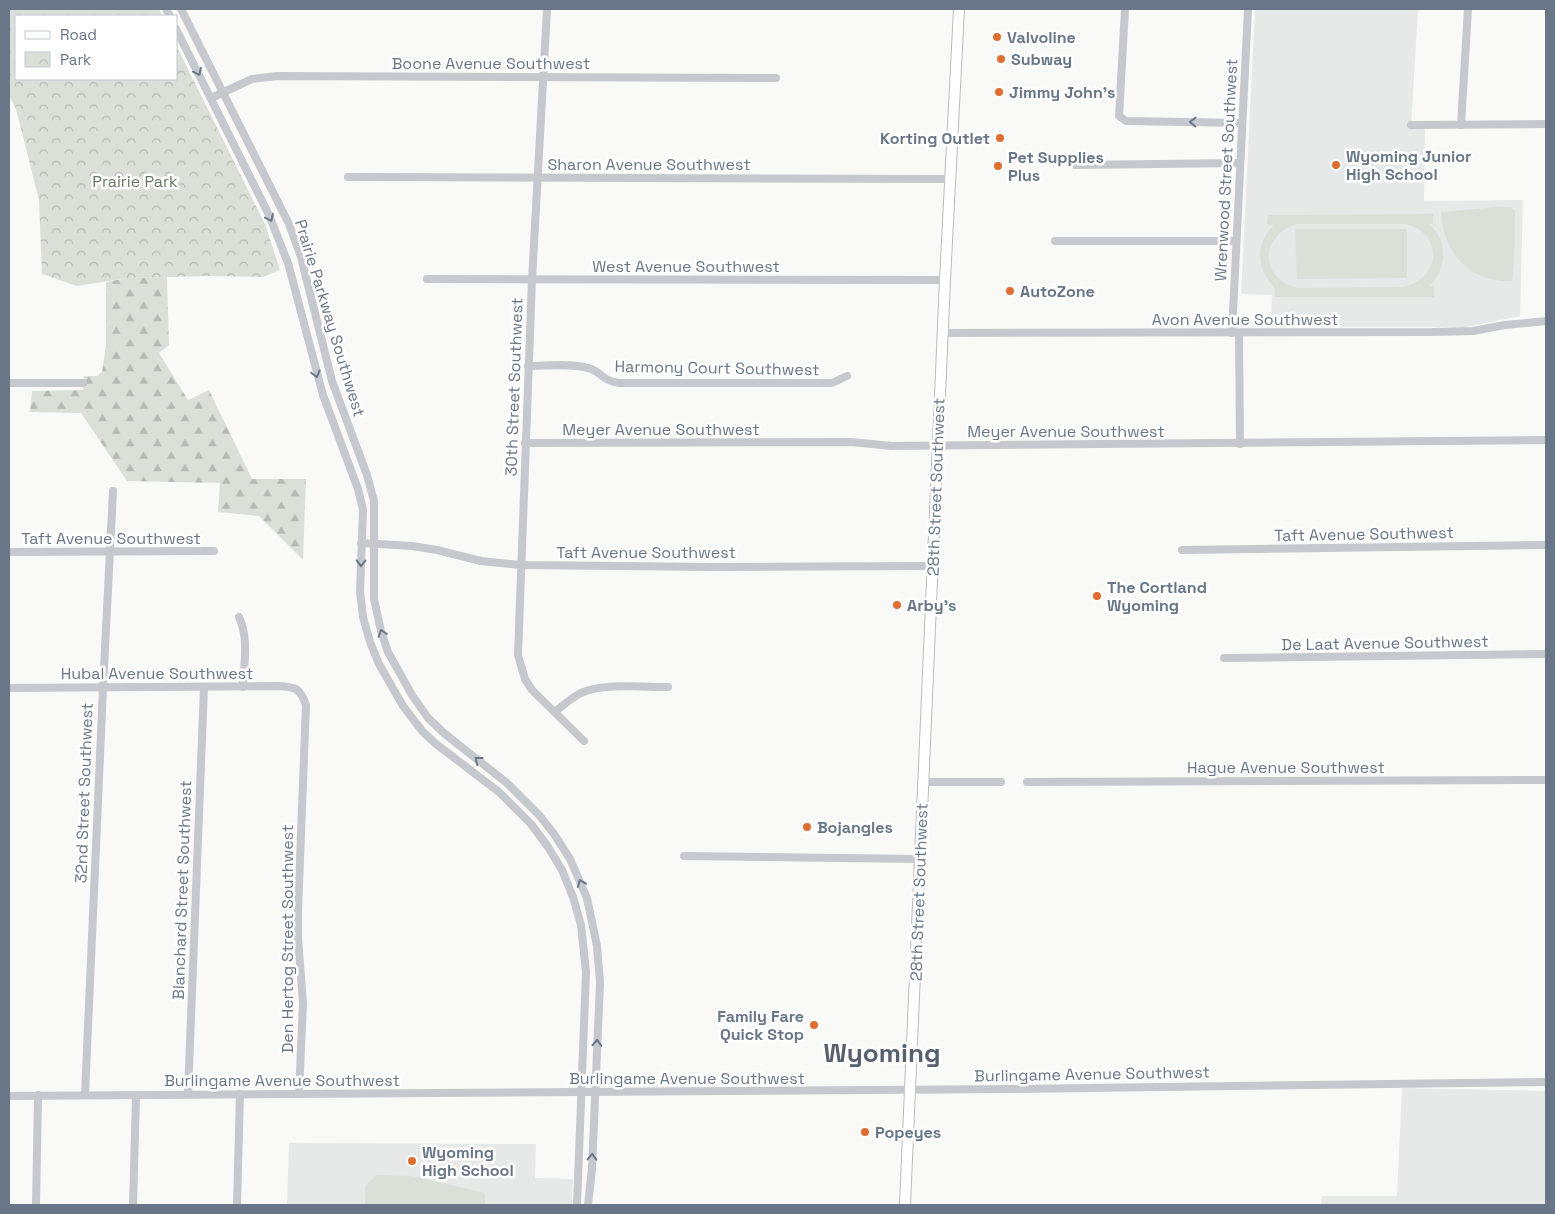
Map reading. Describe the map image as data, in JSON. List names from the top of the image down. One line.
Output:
{"streets":{"main road":["28th Street Southwest"],"street":["Boone Avenue Southwest","Sharon Avenue Southwest","Wrenwood Street Southwest","West Avenue Southwest","Prairie Parkway Southwest","Avon Avenue Southwest","Harmony Court Southwest","30th Street Southwest","Meyer Avenue Southwest","Taft Avenue Southwest","De Laat Avenue Southwest","Hubal Avenue Southwest","Hague Avenue Southwest","32nd Street Southwest","Blanchard Street Southwest","Den Hertog Street Southwest","Burlingame Avenue Southwest"]},"crossings":[["Boone Avenue Southwest","Prairie Parkway Southwest"],["Boone Avenue Southwest","30th Street Southwest"],["Sharon Avenue Southwest","30th Street Southwest"],["Sharon Avenue Southwest","28th Street Southwest"],["Wrenwood Street Southwest","Avon Avenue Southwest"],["Wrenwood Street Southwest","Meyer Avenue Southwest"],["West Avenue Southwest","30th Street Southwest"],["West Avenue Southwest","28th Street Southwest"],["Prairie Parkway Southwest","Taft Avenue Southwest"],["Prairie Parkway Southwest","Burlingame Avenue Southwest"],["Avon Avenue Southwest","28th Street Southwest"],["Harmony Court Southwest","30th Street Southwest"],["30th Street Southwest","Meyer Avenue Southwest"],["30th Street Southwest","Taft Avenue Southwest"],["Meyer Avenue Southwest","28th Street Southwest"],["28th Street Southwest","Taft Avenue Southwest"],["28th Street Southwest","Burlingame Avenue Southwest"],["Taft Avenue Southwest","32nd Street Southwest"],["Hubal Avenue Southwest","32nd Street Southwest"],["Hubal Avenue Southwest","Blanchard Street Southwest"],["Hubal Avenue Southwest","Den Hertog Street Southwest"],["32nd Street Southwest","Burlingame Avenue Southwest"],["Blanchard Street Southwest","Burlingame Avenue Southwest"],["Den Hertog Street Southwest","Burlingame Avenue Southwest"]],"districts":["Wyoming"],"parks":["Prairie Park"],"places":["Valvoline","Subway","Jimmy John's","Korting Outlet","Wyoming Junior High School","Pet Supplies Plus","AutoZone","The Cortland Wyoming","Arby's","Bojangles","Family Fare Quick Stop","Popeyes","Wyoming High School"],"legend":["Road","Park"]}
